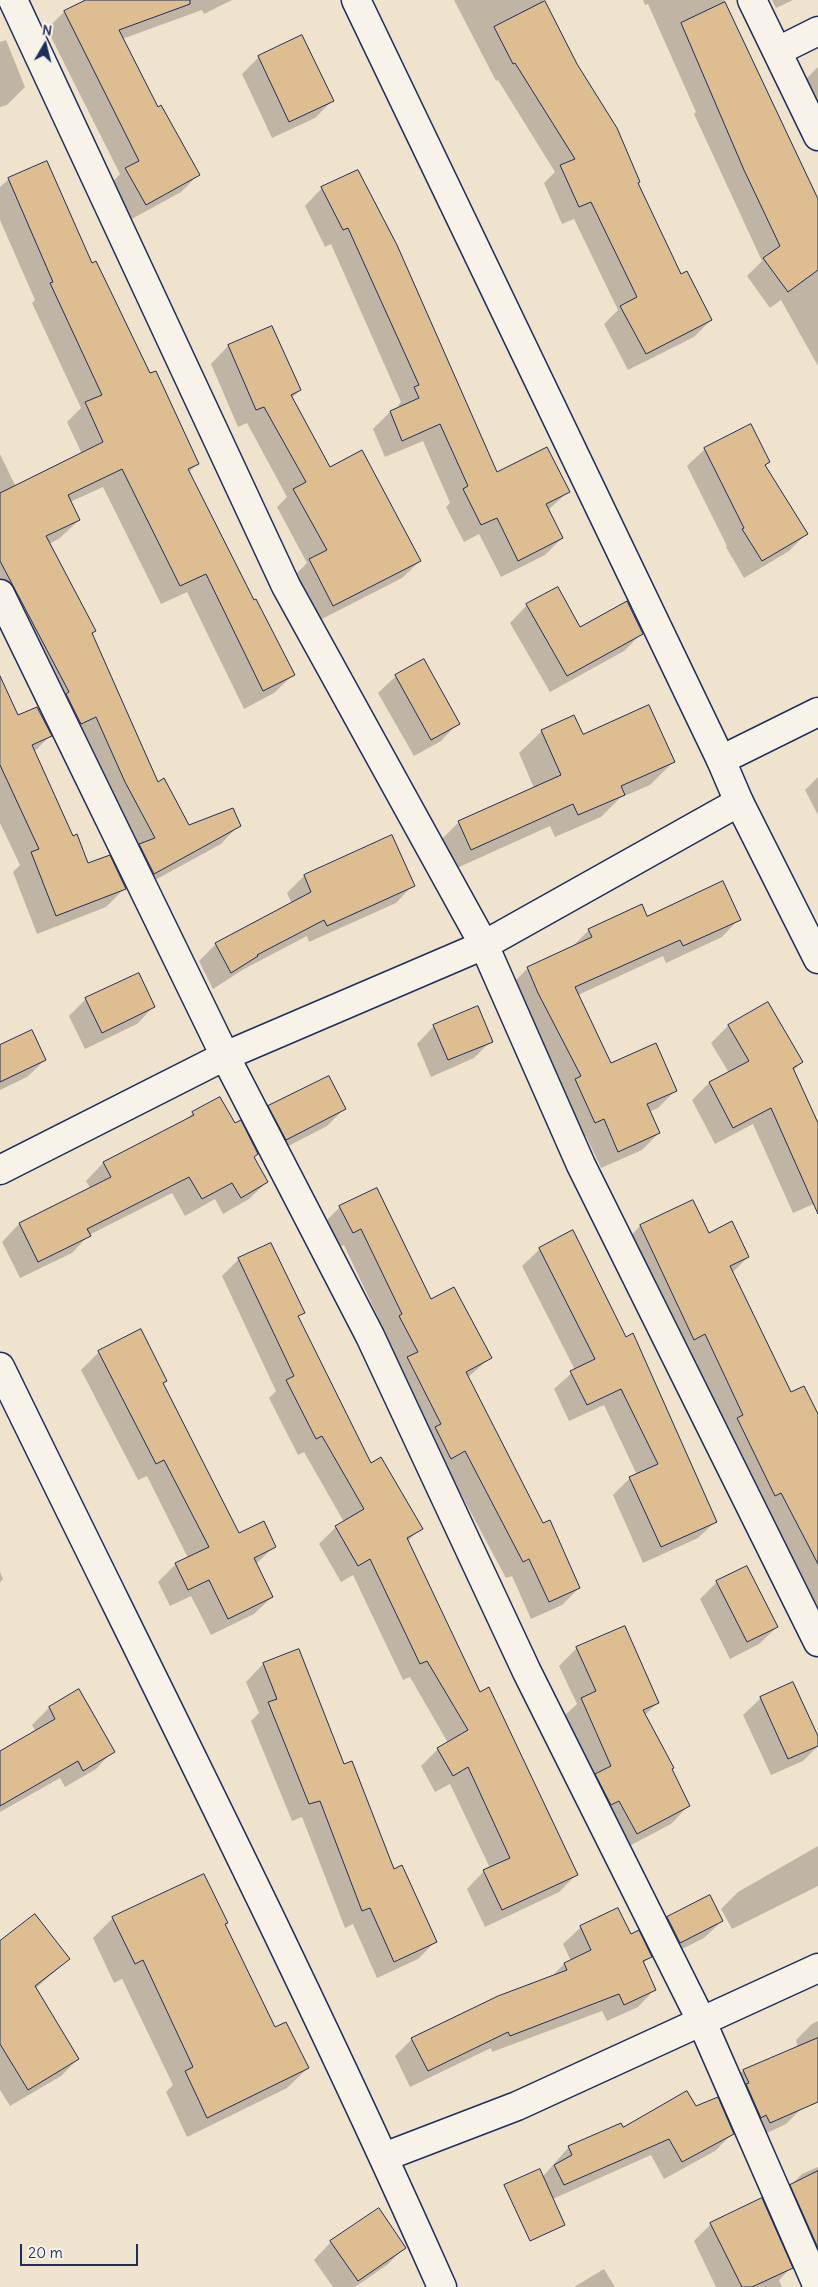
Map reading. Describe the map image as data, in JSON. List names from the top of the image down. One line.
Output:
{"scale_bar":"20 m","north":"top"}
